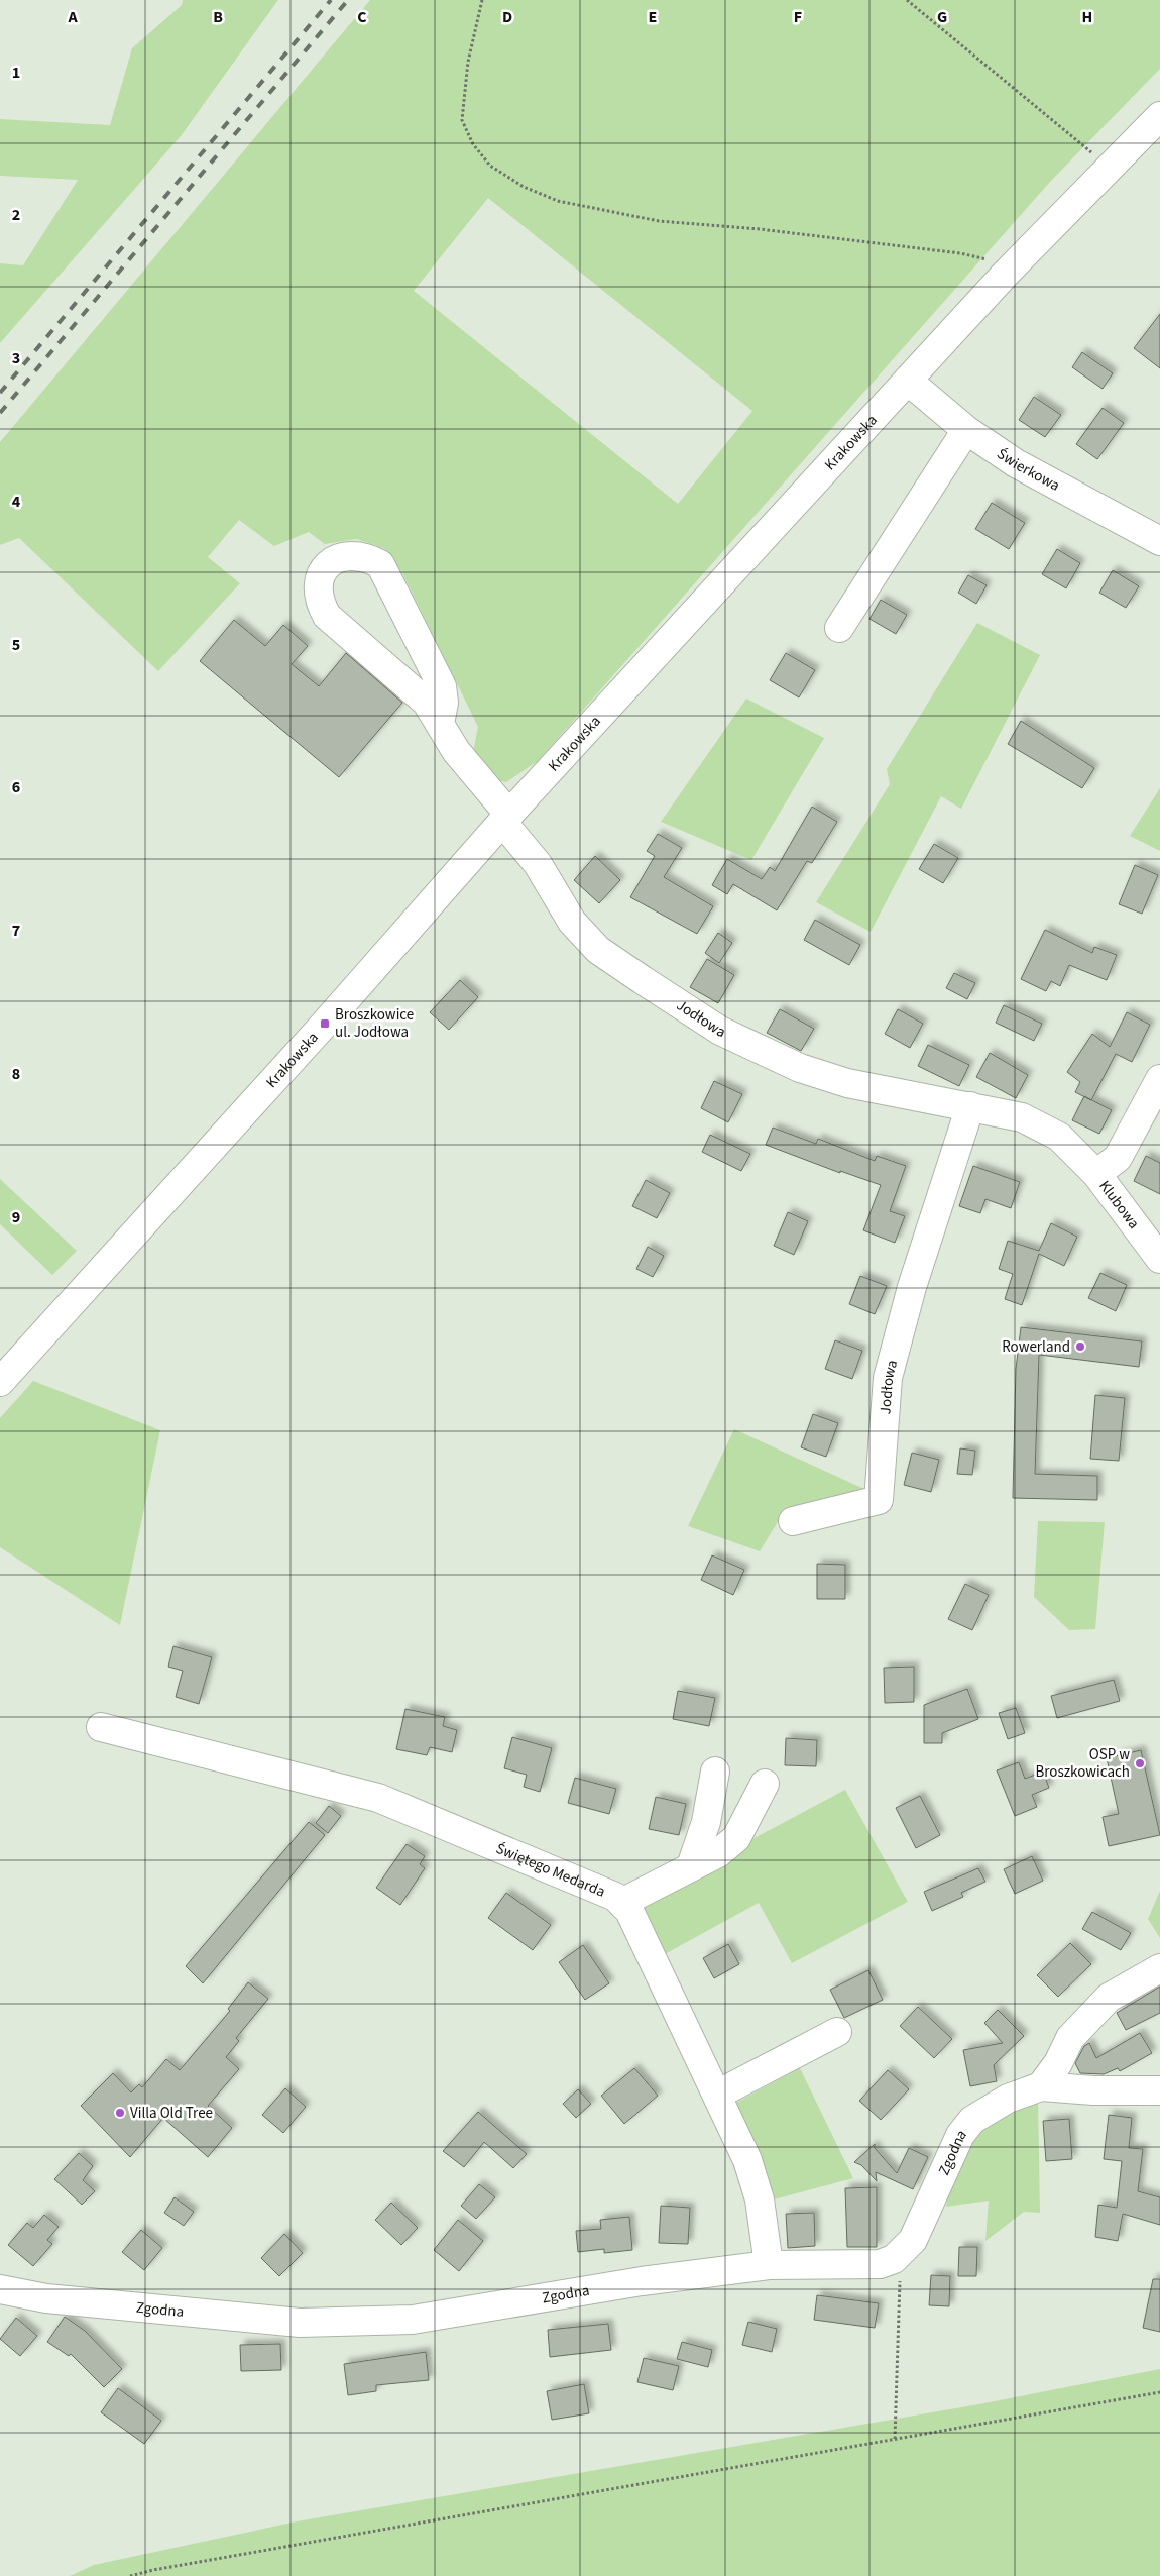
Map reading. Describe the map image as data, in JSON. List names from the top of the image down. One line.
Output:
{"streets":{"street":["Krakowska","Świerkowa","Jodłowa","Klubowa","Świętego Medarda","Zgodna"]},"crossings":[["Krakowska","Świerkowa"],["Krakowska","Jodłowa"],["Jodłowa","Klubowa"],["Świętego Medarda","Zgodna"]],"places":{"transit":["Broszkowice ul. Jodłowa"],"other":["Rowerland","OSP w Broszkowicach","Villa Old Tree"]},"grid":{"columns":["A","B","C","D","E","F","G","H"],"rows":["1","2","3","4","5","6","7","8","9"]}}
